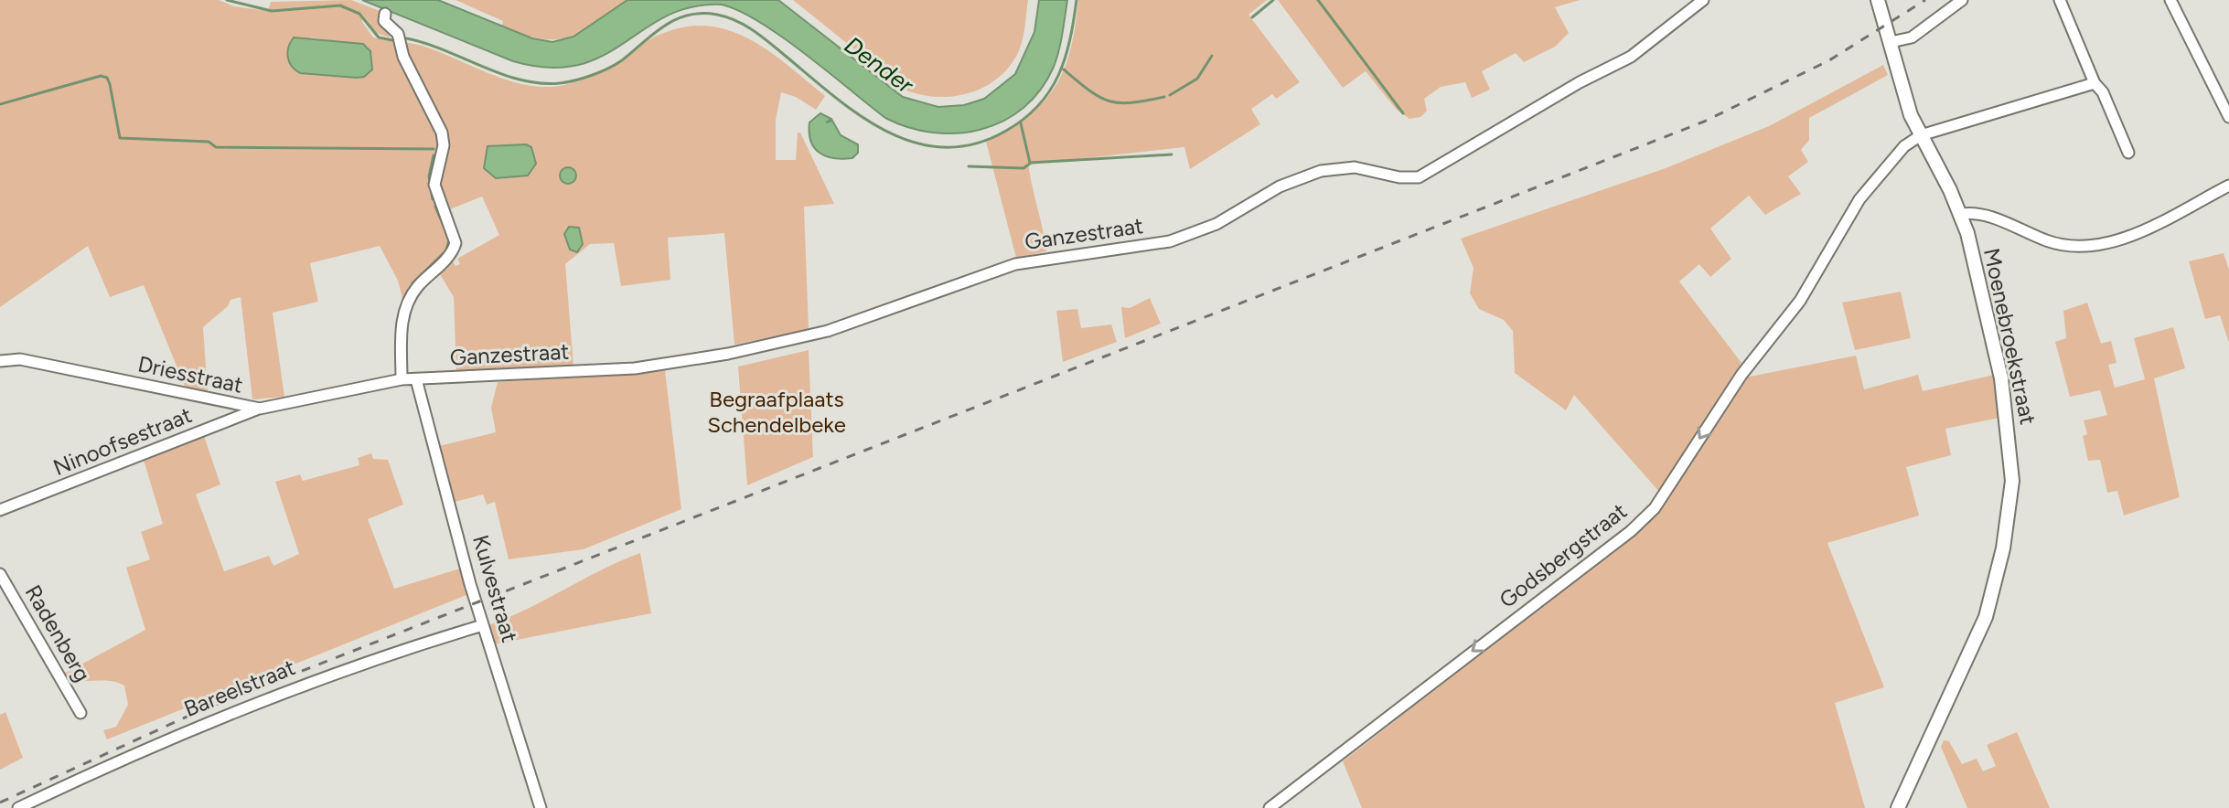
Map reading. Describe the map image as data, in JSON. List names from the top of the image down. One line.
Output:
{"streets":{"street":["Ganzestraat","Moenebroekstraat","Driesstraat","Ninoofsestraat","Godsbergstraat","Kulvestraat","Radenberg","Bareelstraat"]},"crossings":[["Ganzestraat","Driesstraat"],["Ganzestraat","Kulvestraat"],["Moenebroekstraat","Godsbergstraat"],["Driesstraat","Ninoofsestraat"],["Driesstraat","Kulvestraat"],["Kulvestraat","Bareelstraat"]],"one_way":["Godsbergstraat"],"water":["Dender"],"parks":["Begraafplaats Schendelbeke"]}
